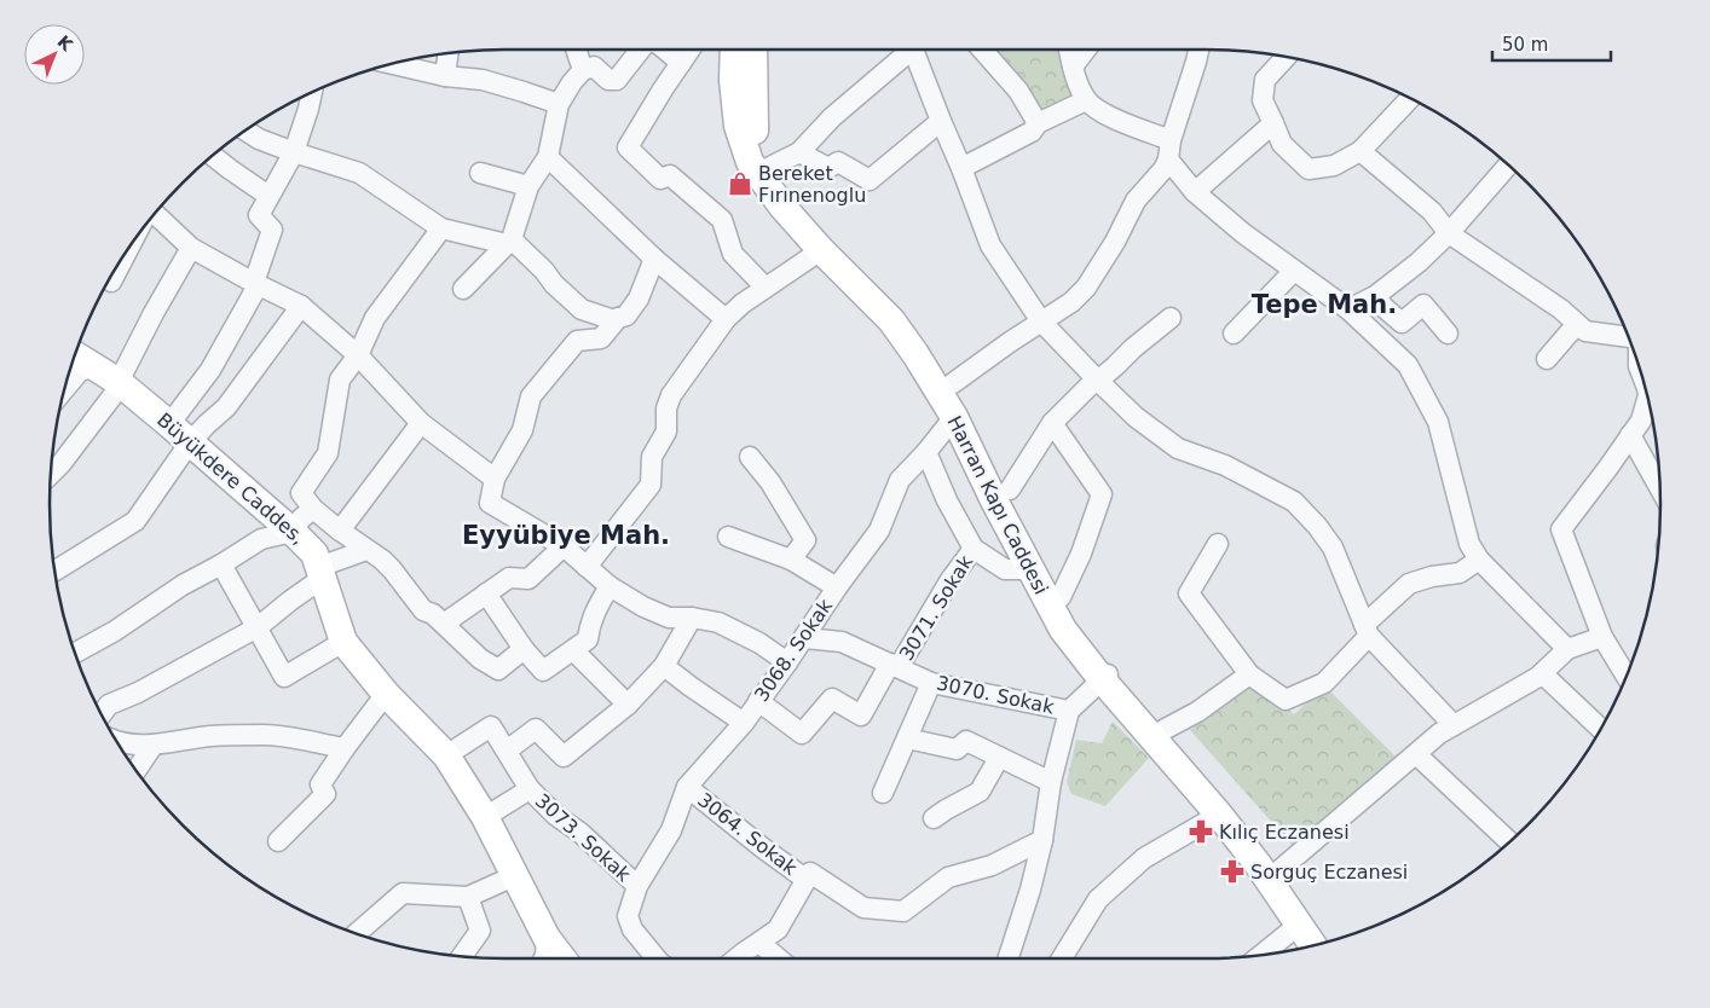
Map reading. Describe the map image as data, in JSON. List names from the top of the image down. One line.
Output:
{"streets":{"main road":["Büyükdere Caddes,","Harran Kapı Caddesi"],"street":["3071. Sokak","3068. Sokak","3070. Sokak","3064. Sokak","3073. Sokak"]},"crossings":[["Büyükdere Caddes,","3073. Sokak"],["Harran Kapı Caddesi","3068. Sokak"],["Harran Kapı Caddesi","3070. Sokak"],["3071. Sokak","3068. Sokak"],["3071. Sokak","3070. Sokak"],["3068. Sokak","3070. Sokak"],["3068. Sokak","3064. Sokak"],["3068. Sokak","3073. Sokak"]],"districts":["Tepe Mah.","Eyyübiye Mah."],"places":{"shop":["Bereket Fırınenoglu"],"pharmacy":["Kılıç Eczanesi","Sorguç Eczanesi"]},"scale_bar":"50 m","north":"top right"}
